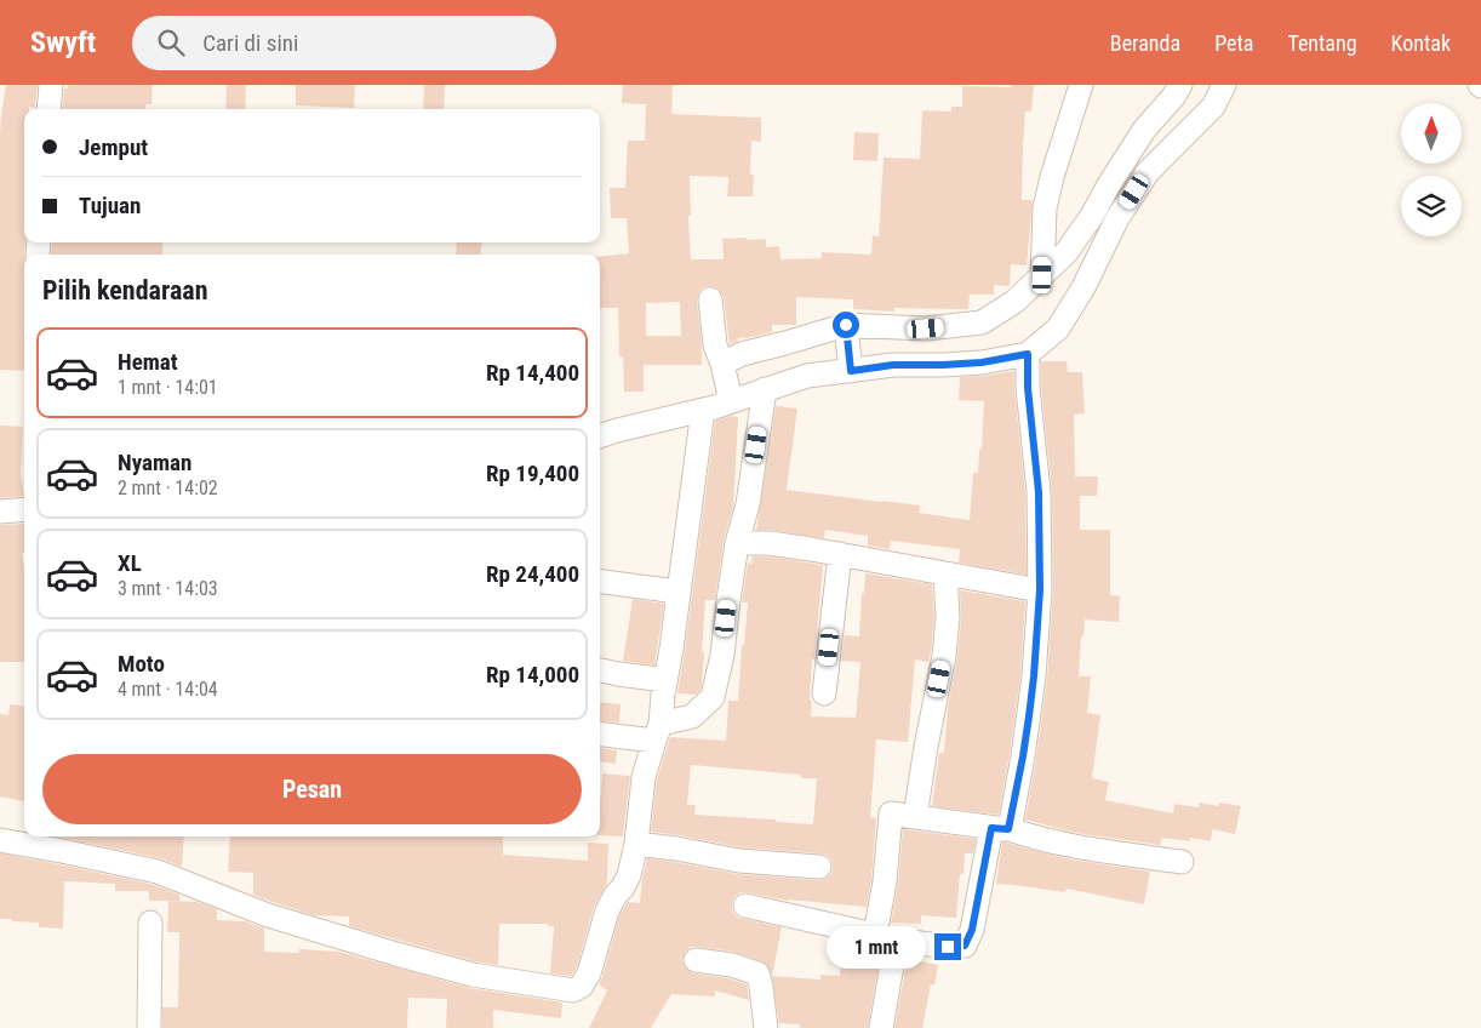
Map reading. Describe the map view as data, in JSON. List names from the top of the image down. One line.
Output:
{"north":"top","page":{"header":"Swyft","search":"Cari di sini","nav":["Beranda","Peta","Tentang","Kontak"],"banner":["Jemput","Tujuan"],"heading":"Pilih kendaraan","list":[{"name":"Hemat","note":"1 mnt · 14:01","value":"Rp 14,400"},{"name":"Nyaman","note":"2 mnt · 14:02","value":"Rp 19,400"},{"name":"XL","note":"3 mnt · 14:03","value":"Rp 24,400"},{"name":"Moto","note":"4 mnt · 14:04","value":"Rp 14,000"}],"buttons":"Pesan","bubble":"1 mnt"}}
